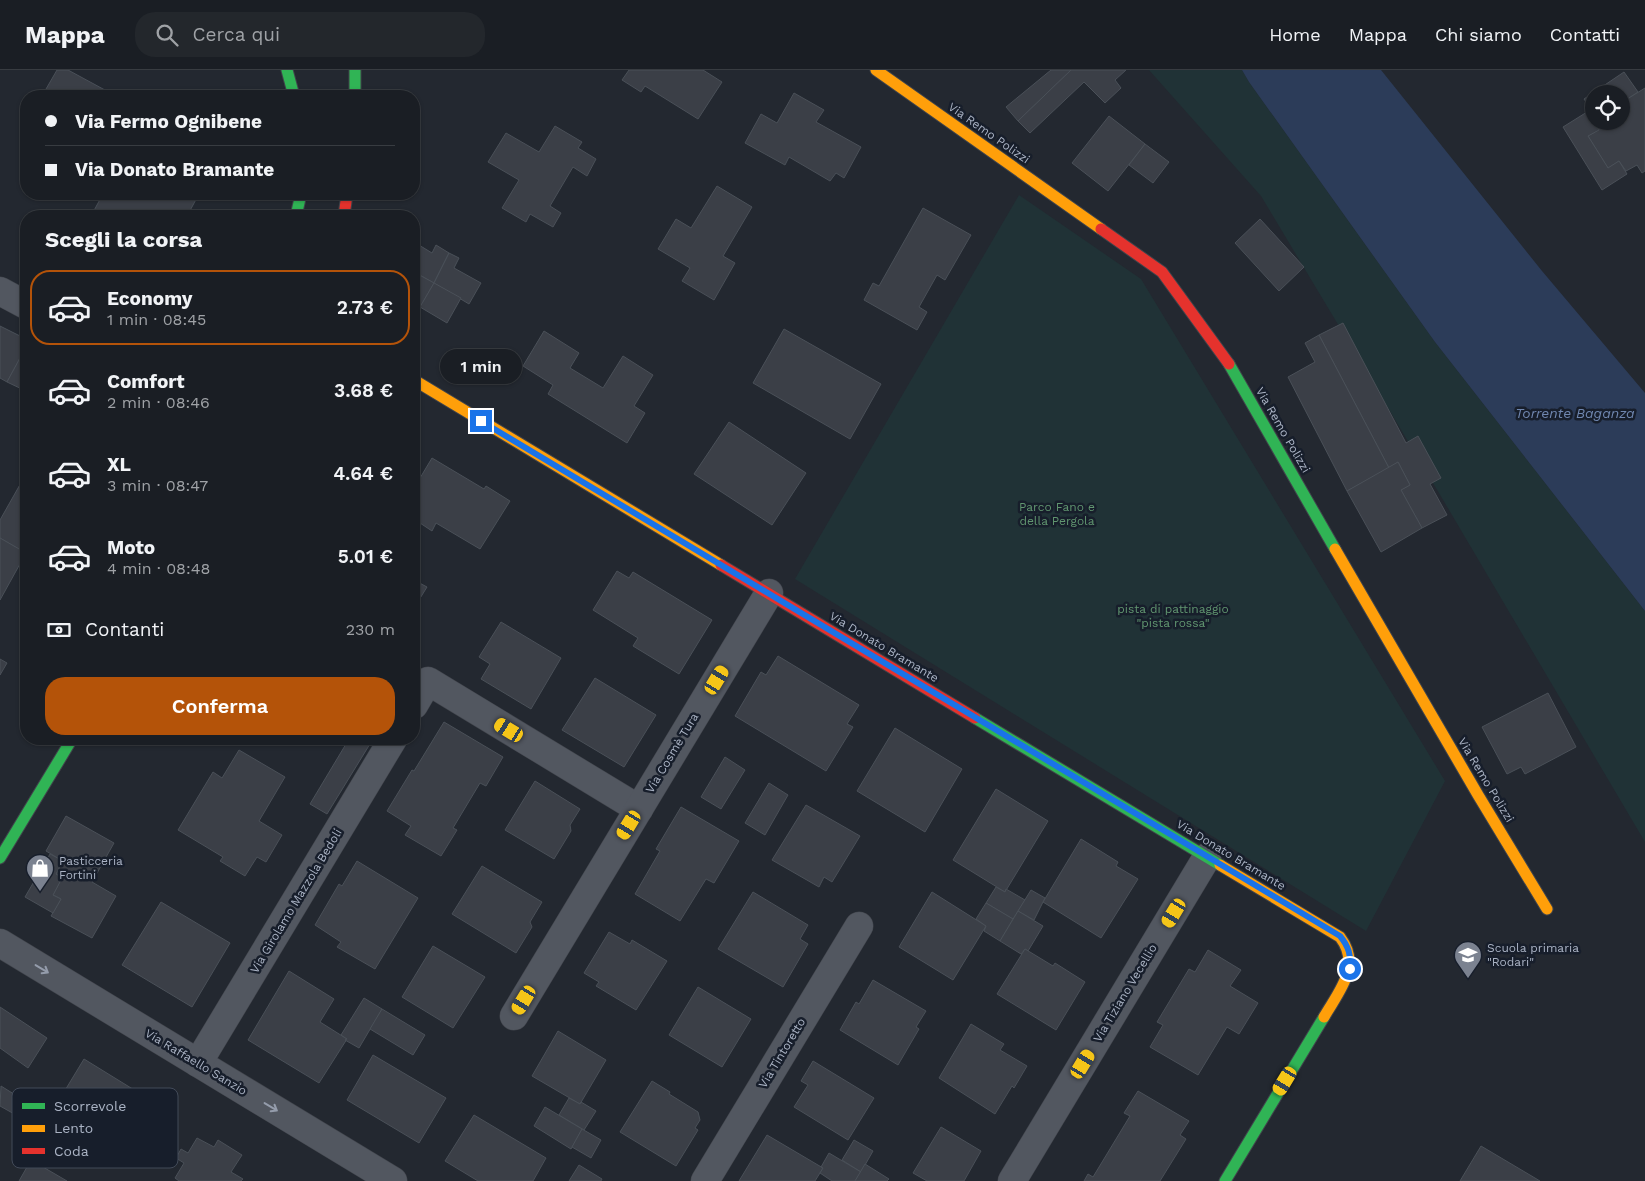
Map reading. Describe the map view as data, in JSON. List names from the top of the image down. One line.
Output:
{"streets":{"street":["Via Remo Polizzi","Via Donato Bramante","Via Cosmè Tura","Via Girolamo Mazzola Bedoli","Via Tiziano Vecellio","Via Tintoretto","Via Raffaello Sanzio"]},"crossings":[["Via Donato Bramante","Via Cosmè Tura"],["Via Donato Bramante","Via Tiziano Vecellio"],["Via Girolamo Mazzola Bedoli","Via Raffaello Sanzio"]],"one_way":["Via Raffaello Sanzio"],"water":["Torrente Baganza"],"parks":["Parco Fano e della Pergola","pista di pattinaggio \"pista rossa\""],"places":{"shop":["Pasticceria Fortini"],"school or university":["Scuola primaria \"Rodari\""]},"legend":["Scorrevole","Lento","Coda"],"page":{"header":"Mappa","search":"Cerca qui","nav":["Home","Mappa","Chi siamo","Contatti"],"banner":["Via Fermo Ognibene","Via Donato Bramante"],"heading":"Scegli la corsa","list":[{"name":"Economy","note":"1 min · 08:45","value":"2.73 €"},{"name":"Comfort","note":"2 min · 08:46","value":"3.68 €"},{"name":"XL","note":"3 min · 08:47","value":"4.64 €"},{"name":"Moto","note":"4 min · 08:48","value":"5.01 €"}],"bubble":"1 min","pay":["Contanti","230 m"],"buttons":"Conferma"}}
